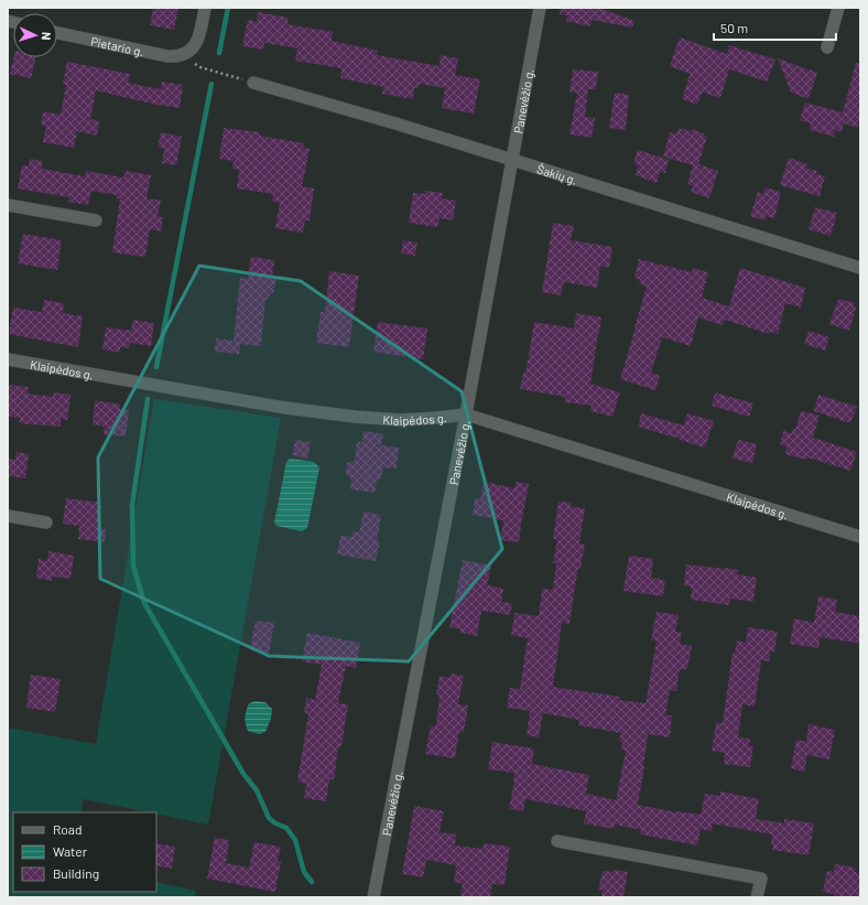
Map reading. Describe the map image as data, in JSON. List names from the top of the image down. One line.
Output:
{"streets":{"street":["Pietario g.","Panevėžio g.","Šakių g.","Klaipėdos g."]},"crossings":[["Panevėžio g.","Šakių g."],["Panevėžio g.","Klaipėdos g."]],"legend":["Road","Water","Building"],"scale_bar":"50 m","north":"right"}
